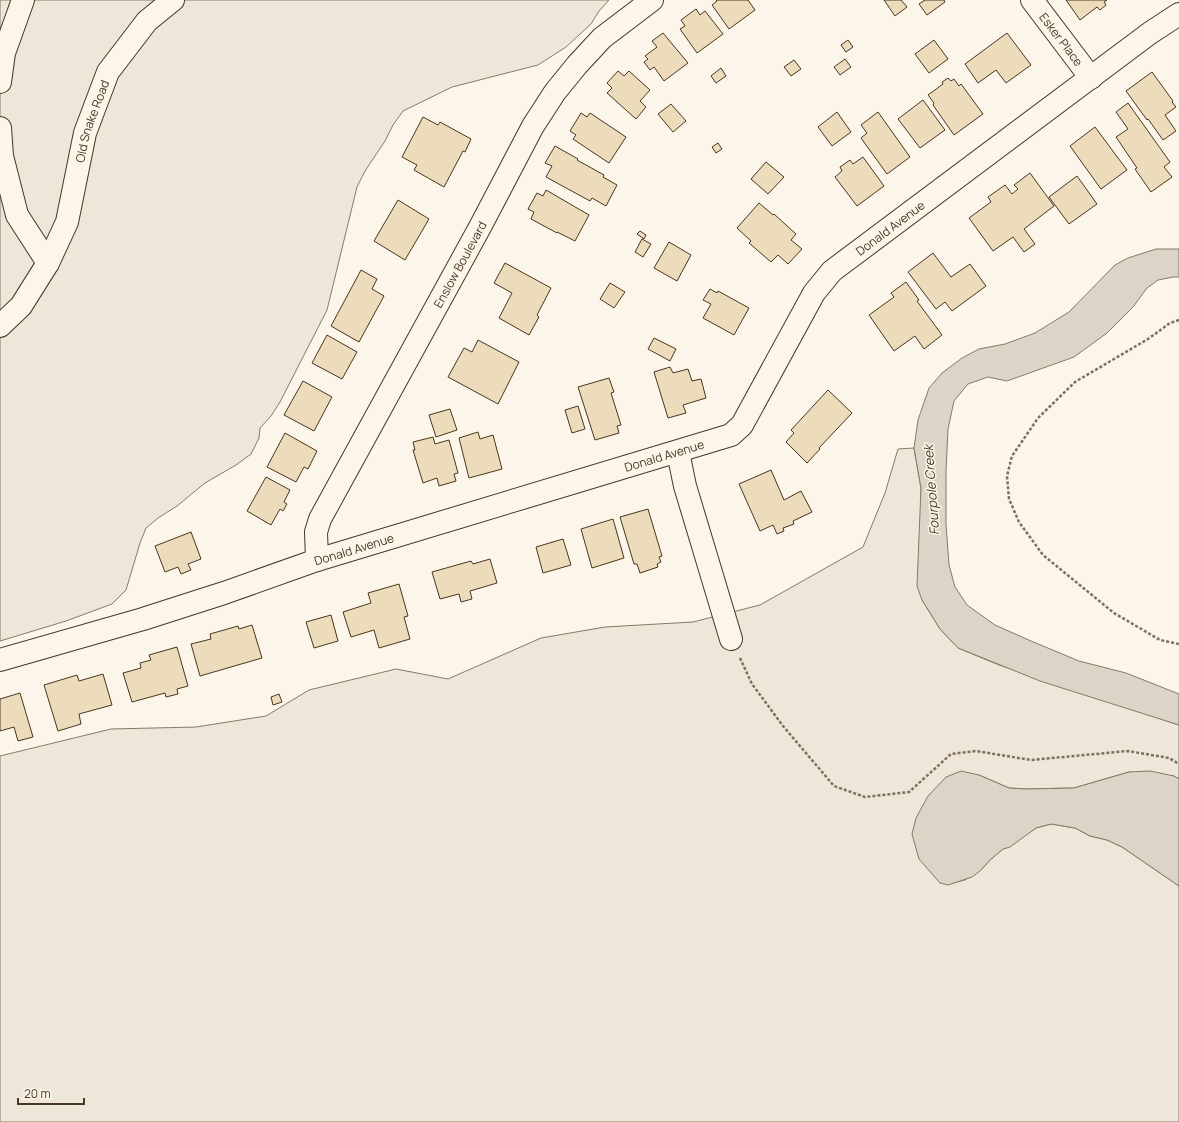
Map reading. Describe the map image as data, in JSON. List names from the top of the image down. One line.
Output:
{"streets":{"street":["Esker Place","Old Snake Road","Donald Avenue","Enslow Boulevard"]},"crossings":[["Esker Place","Donald Avenue"],["Donald Avenue","Enslow Boulevard"]],"water":["Fourpole Creek"],"scale_bar":"20 m"}
